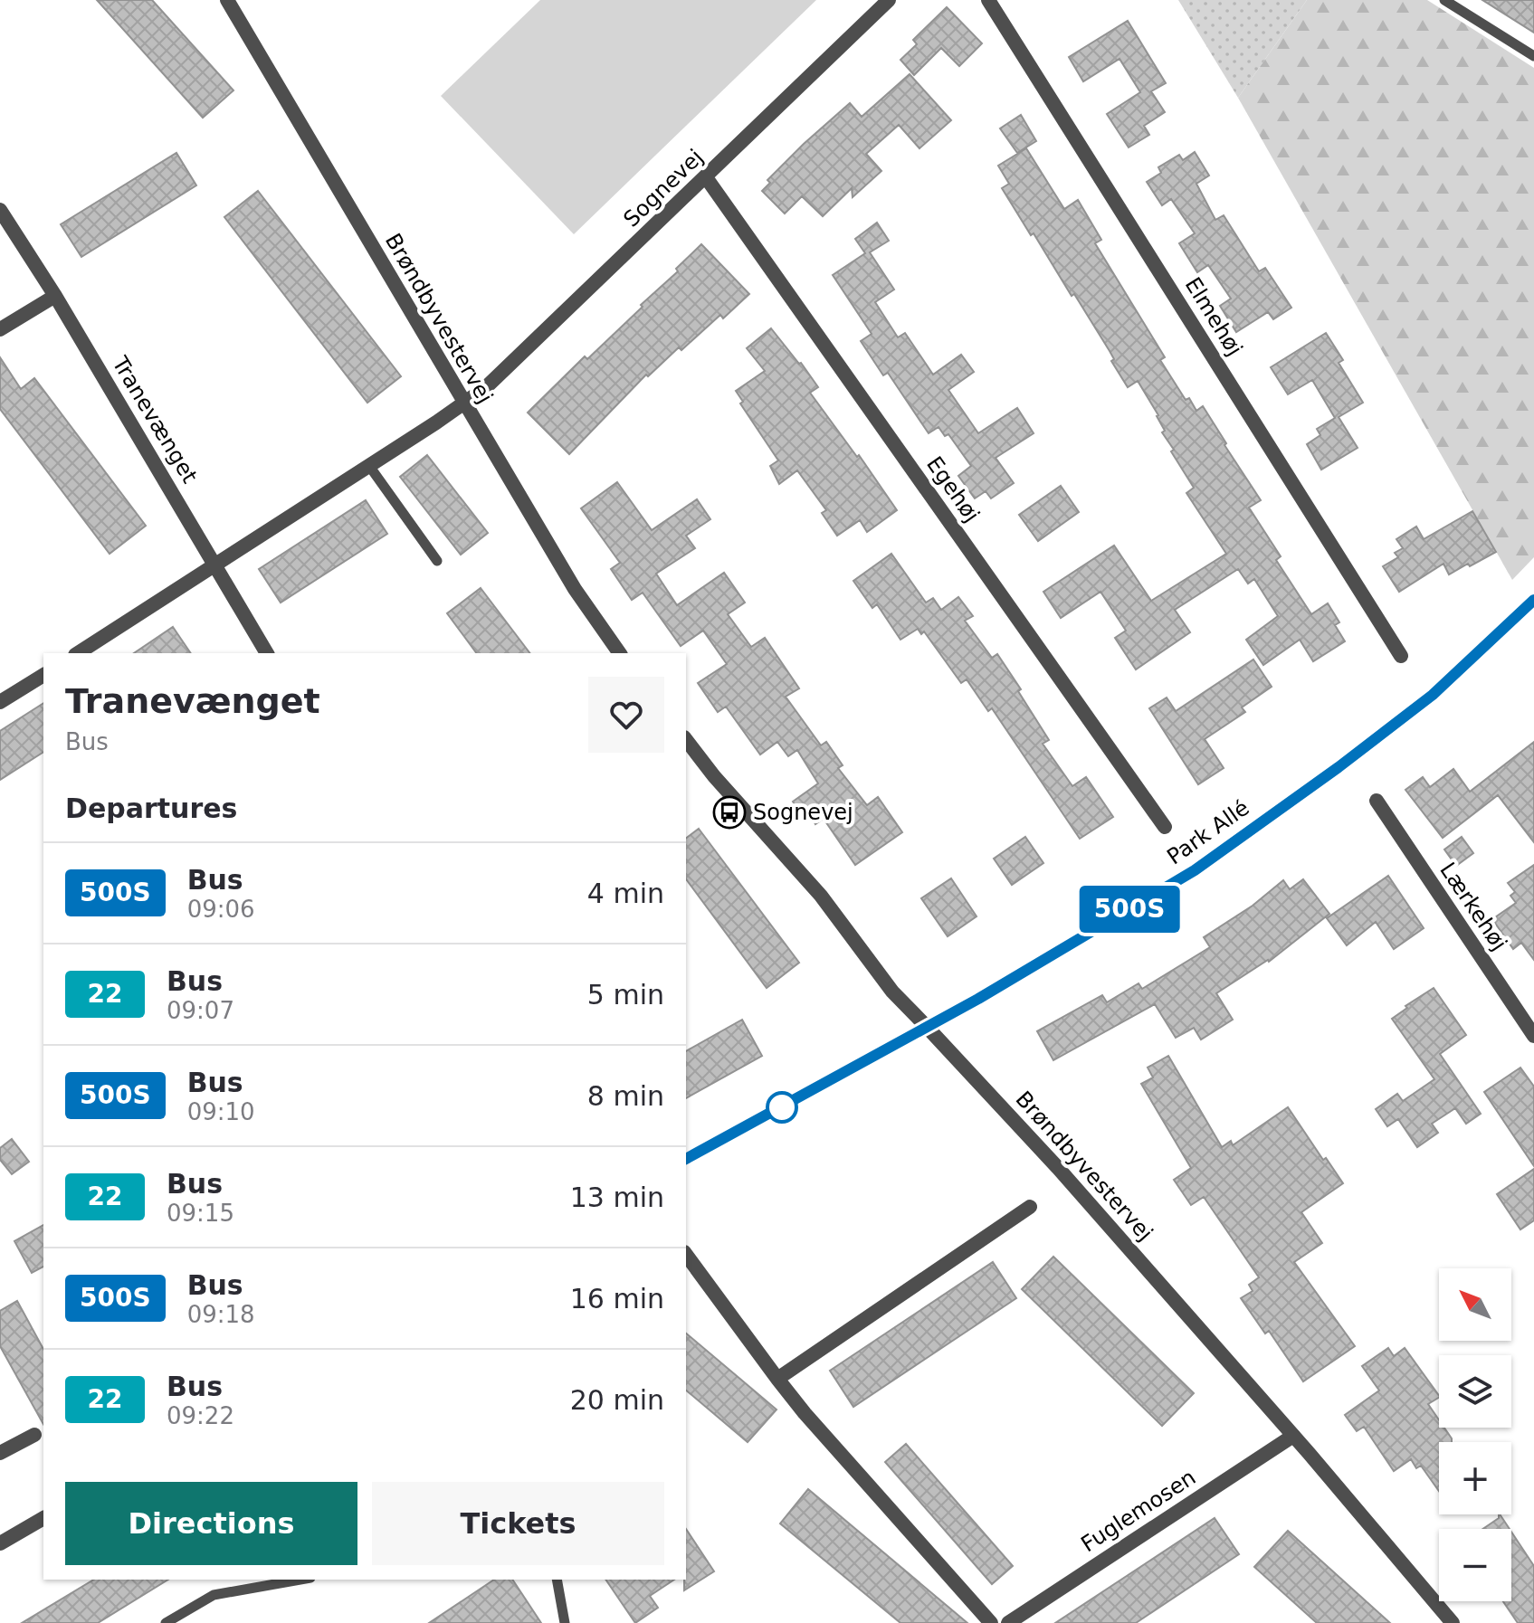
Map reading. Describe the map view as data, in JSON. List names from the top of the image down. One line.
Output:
{"streets":{"street":["Sognevej","Elmehøj","Brøndbyvestervej","Tranevænget","Egehøj","Park Allé","Lærkehøj","Fuglemosen"]},"crossings":[["Sognevej","Brøndbyvestervej"],["Sognevej","Egehøj"],["Brøndbyvestervej","Park Allé"],["Brøndbyvestervej","Fuglemosen"]],"places":{"bus stop":["Sognevej"]},"lines":["bus line 500S"],"north":"top left","page":{"on_map":"500S","heading":[["Tranevænget","Bus"],"Departures"],"list":[{"mark":"500S","name":"Bus","note":"09:06","value":"4 min"},{"mark":"22","name":"Bus","note":"09:07","value":"5 min"},{"mark":"500S","name":"Bus","note":"09:10","value":"8 min"},{"mark":"22","name":"Bus","note":"09:15","value":"13 min"},{"mark":"500S","name":"Bus","note":"09:18","value":"16 min"},{"mark":"22","name":"Bus","note":"09:22","value":"20 min"}],"map_buttons":["+","−"],"buttons":["Directions","Tickets"]}}
